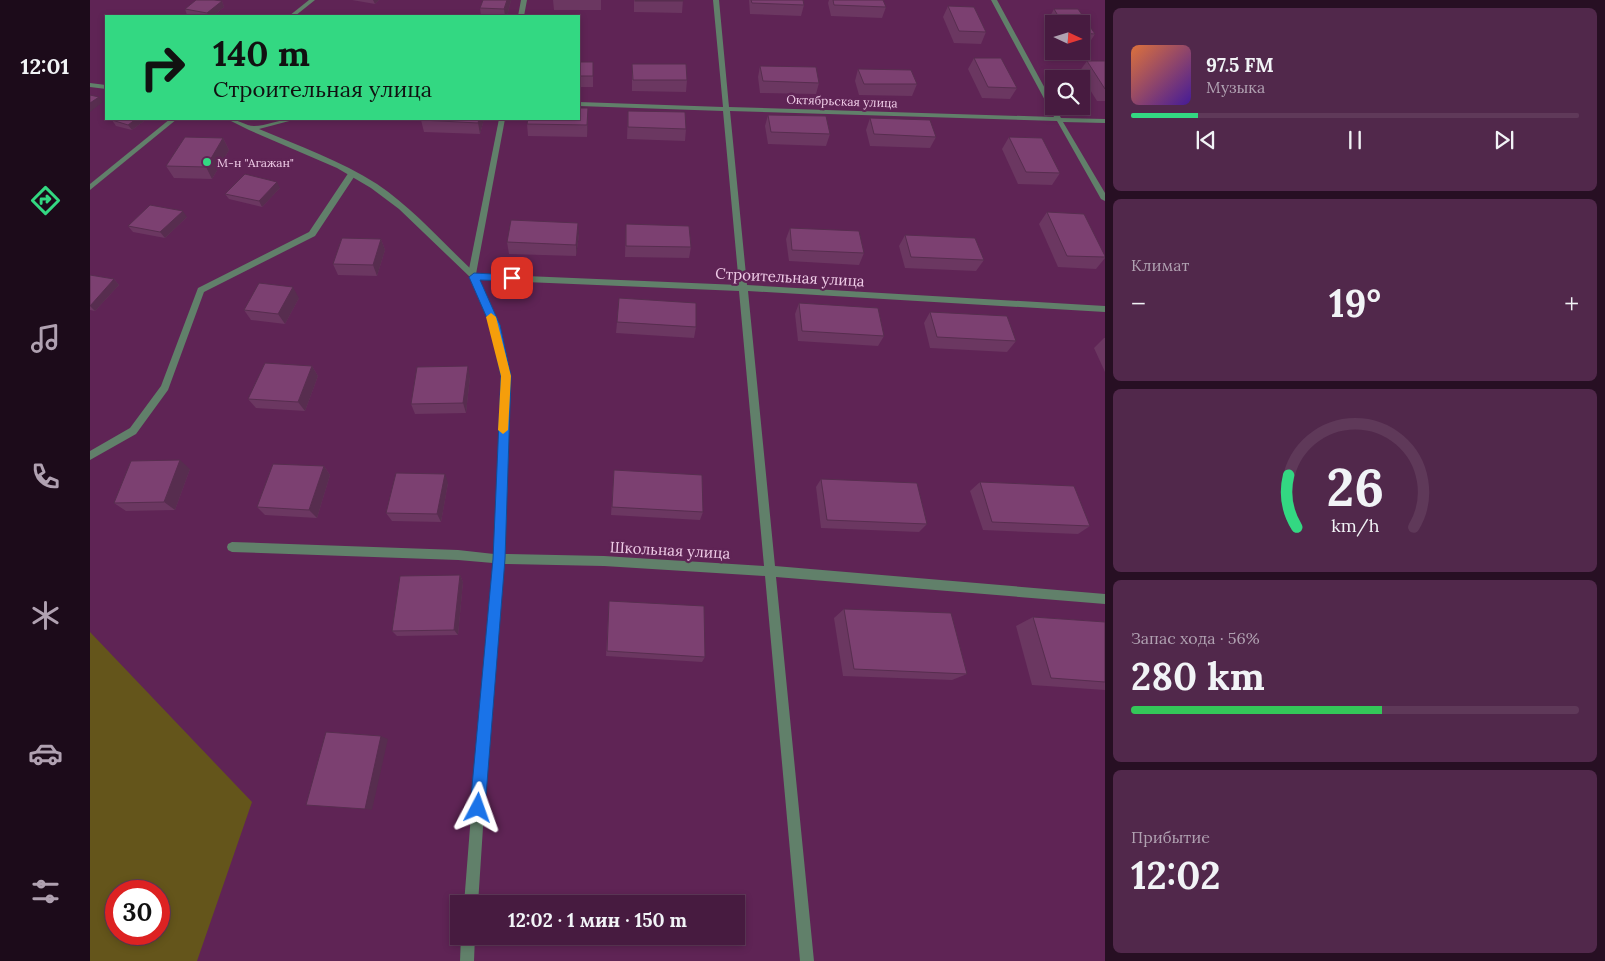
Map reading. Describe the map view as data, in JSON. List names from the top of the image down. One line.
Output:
{"streets":{"street":["Октябрьская улица","Строительная улица","Школьная улица"]},"places":["М-н \"Агажан\""],"north":"right","page":{"tabs":"12:01","turn":["140 m","Строительная улица"],"song":["97.5 FM","Музыка"],"tile":["Климат",["Запас хода · 56%","280 km"],["Прибытие","12:02"]],"heat":["−","19°","+"],"limit":"30","trip":"12:02 · 1 мин · 150 m","gauge":["26","km/h"]}}
